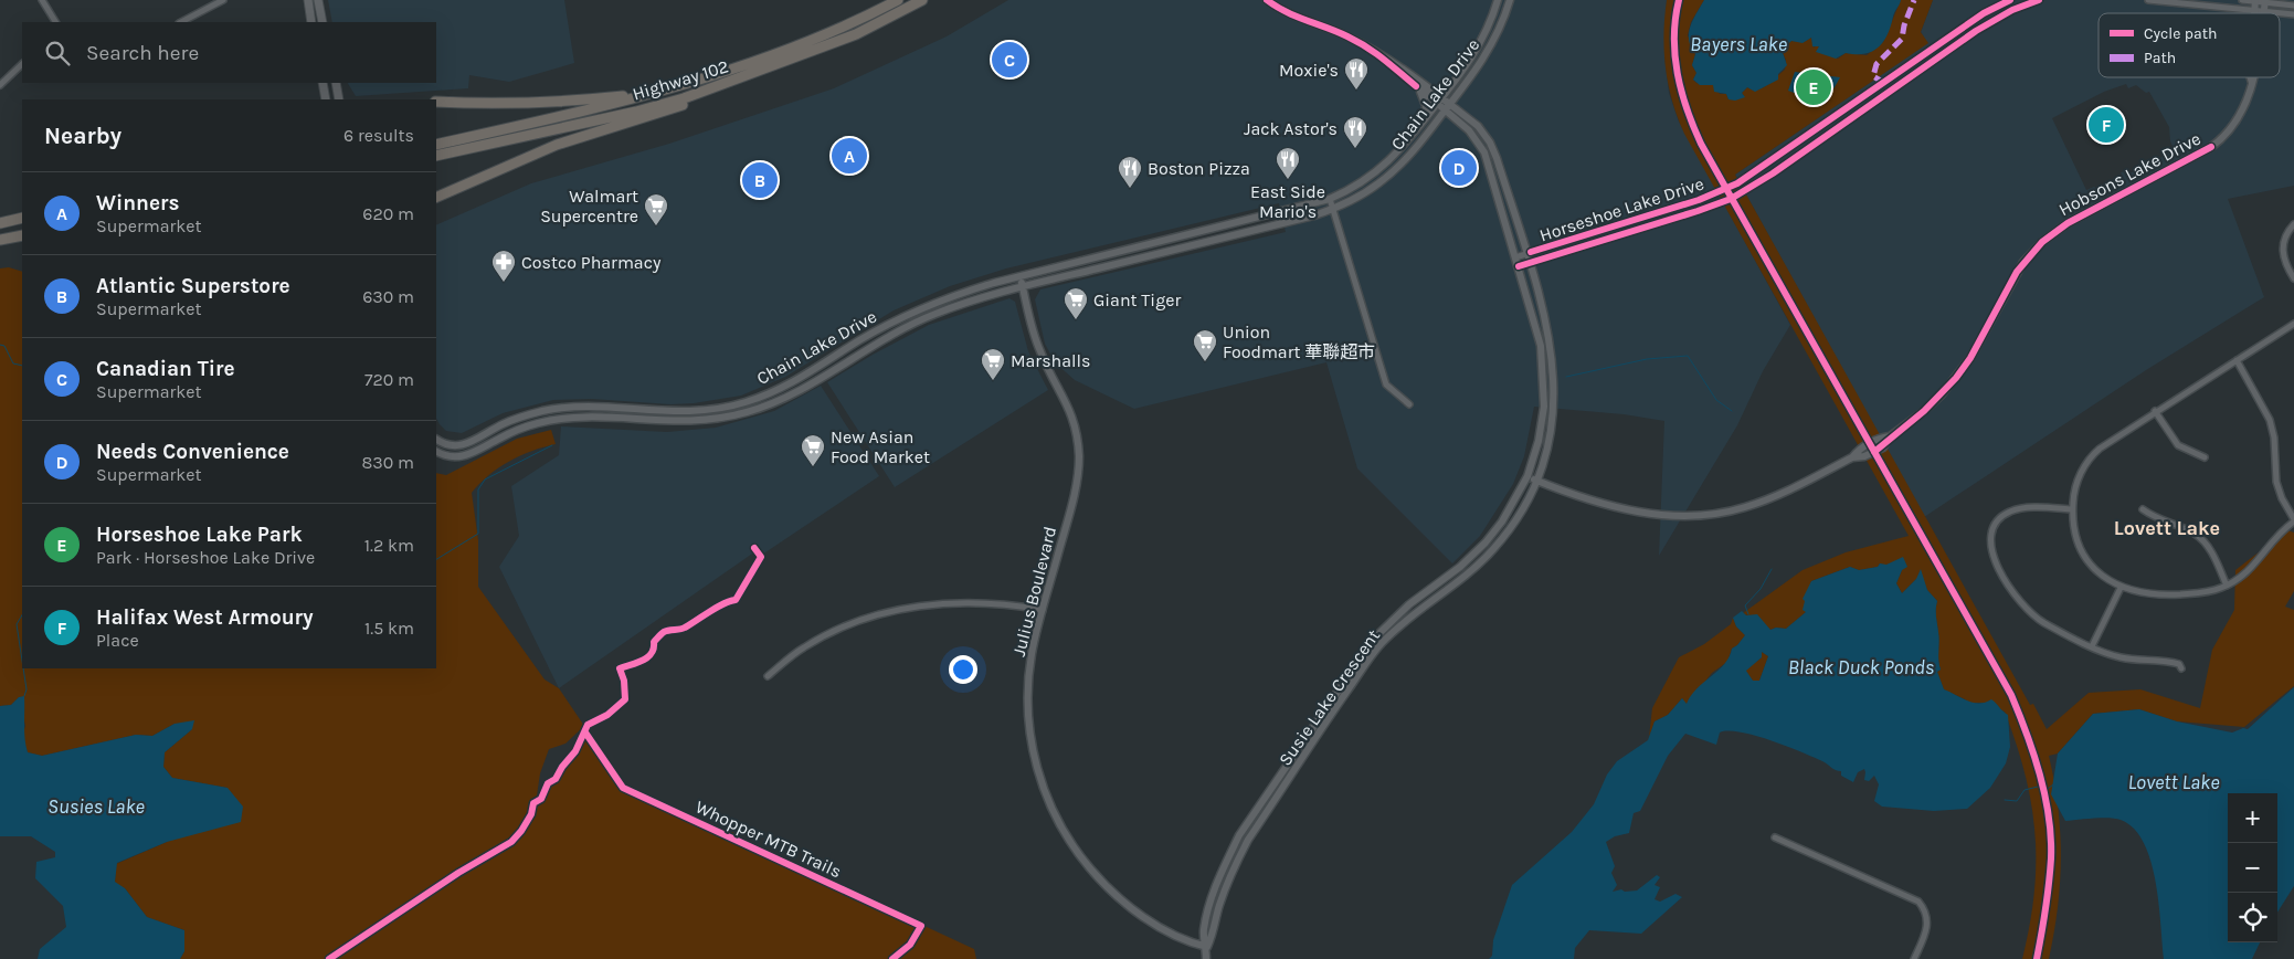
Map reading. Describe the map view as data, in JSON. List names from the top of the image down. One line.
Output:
{"streets":{"highway":["Highway 102"],"street":["Chain Lake Drive","Hobsons Lake Drive","Horseshoe Lake Drive","Julius Boulevard","Susie Lake Crescent"],"cycle path":["Whopper MTB Trails"]},"crossings":[["Chain Lake Drive","Julius Boulevard"],["Chain Lake Drive","Susie Lake Crescent"],["Hobsons Lake Drive","Susie Lake Crescent"],["Horseshoe Lake Drive","Susie Lake Crescent"],["Julius Boulevard","Susie Lake Crescent"]],"districts":["Lovett Lake"],"water":["Bayers Lake","Black Duck Ponds","Lovett Lake","Susies Lake"],"places":{"restaurant":["Moxie's","Jack Astor's","East Side Mario's","Boston Pizza"],"supermarket":["Walmart Supercentre","Giant Tiger","Union Foodmart 華聯超市","Marshalls","New Asian Food Market"],"pharmacy":["Costco Pharmacy"]},"legend":["Cycle path","Path"],"page":{"search":"Search here","pins":["C","E","F","A","D","B"],"heading":["Nearby","6 results"],"list":[{"mark":"A","name":"Winners","note":"Supermarket","value":"620 m"},{"mark":"B","name":"Atlantic Superstore","note":"Supermarket","value":"630 m"},{"mark":"C","name":"Canadian Tire","note":"Supermarket","value":"720 m"},{"mark":"D","name":"Needs Convenience","note":"Supermarket","value":"830 m"},{"mark":"E","name":"Horseshoe Lake Park","note":"Park · Horseshoe Lake Drive","value":"1.2 km"},{"mark":"F","name":"Halifax West Armoury","note":"Place","value":"1.5 km"}],"map_buttons":["+","−"]}}
